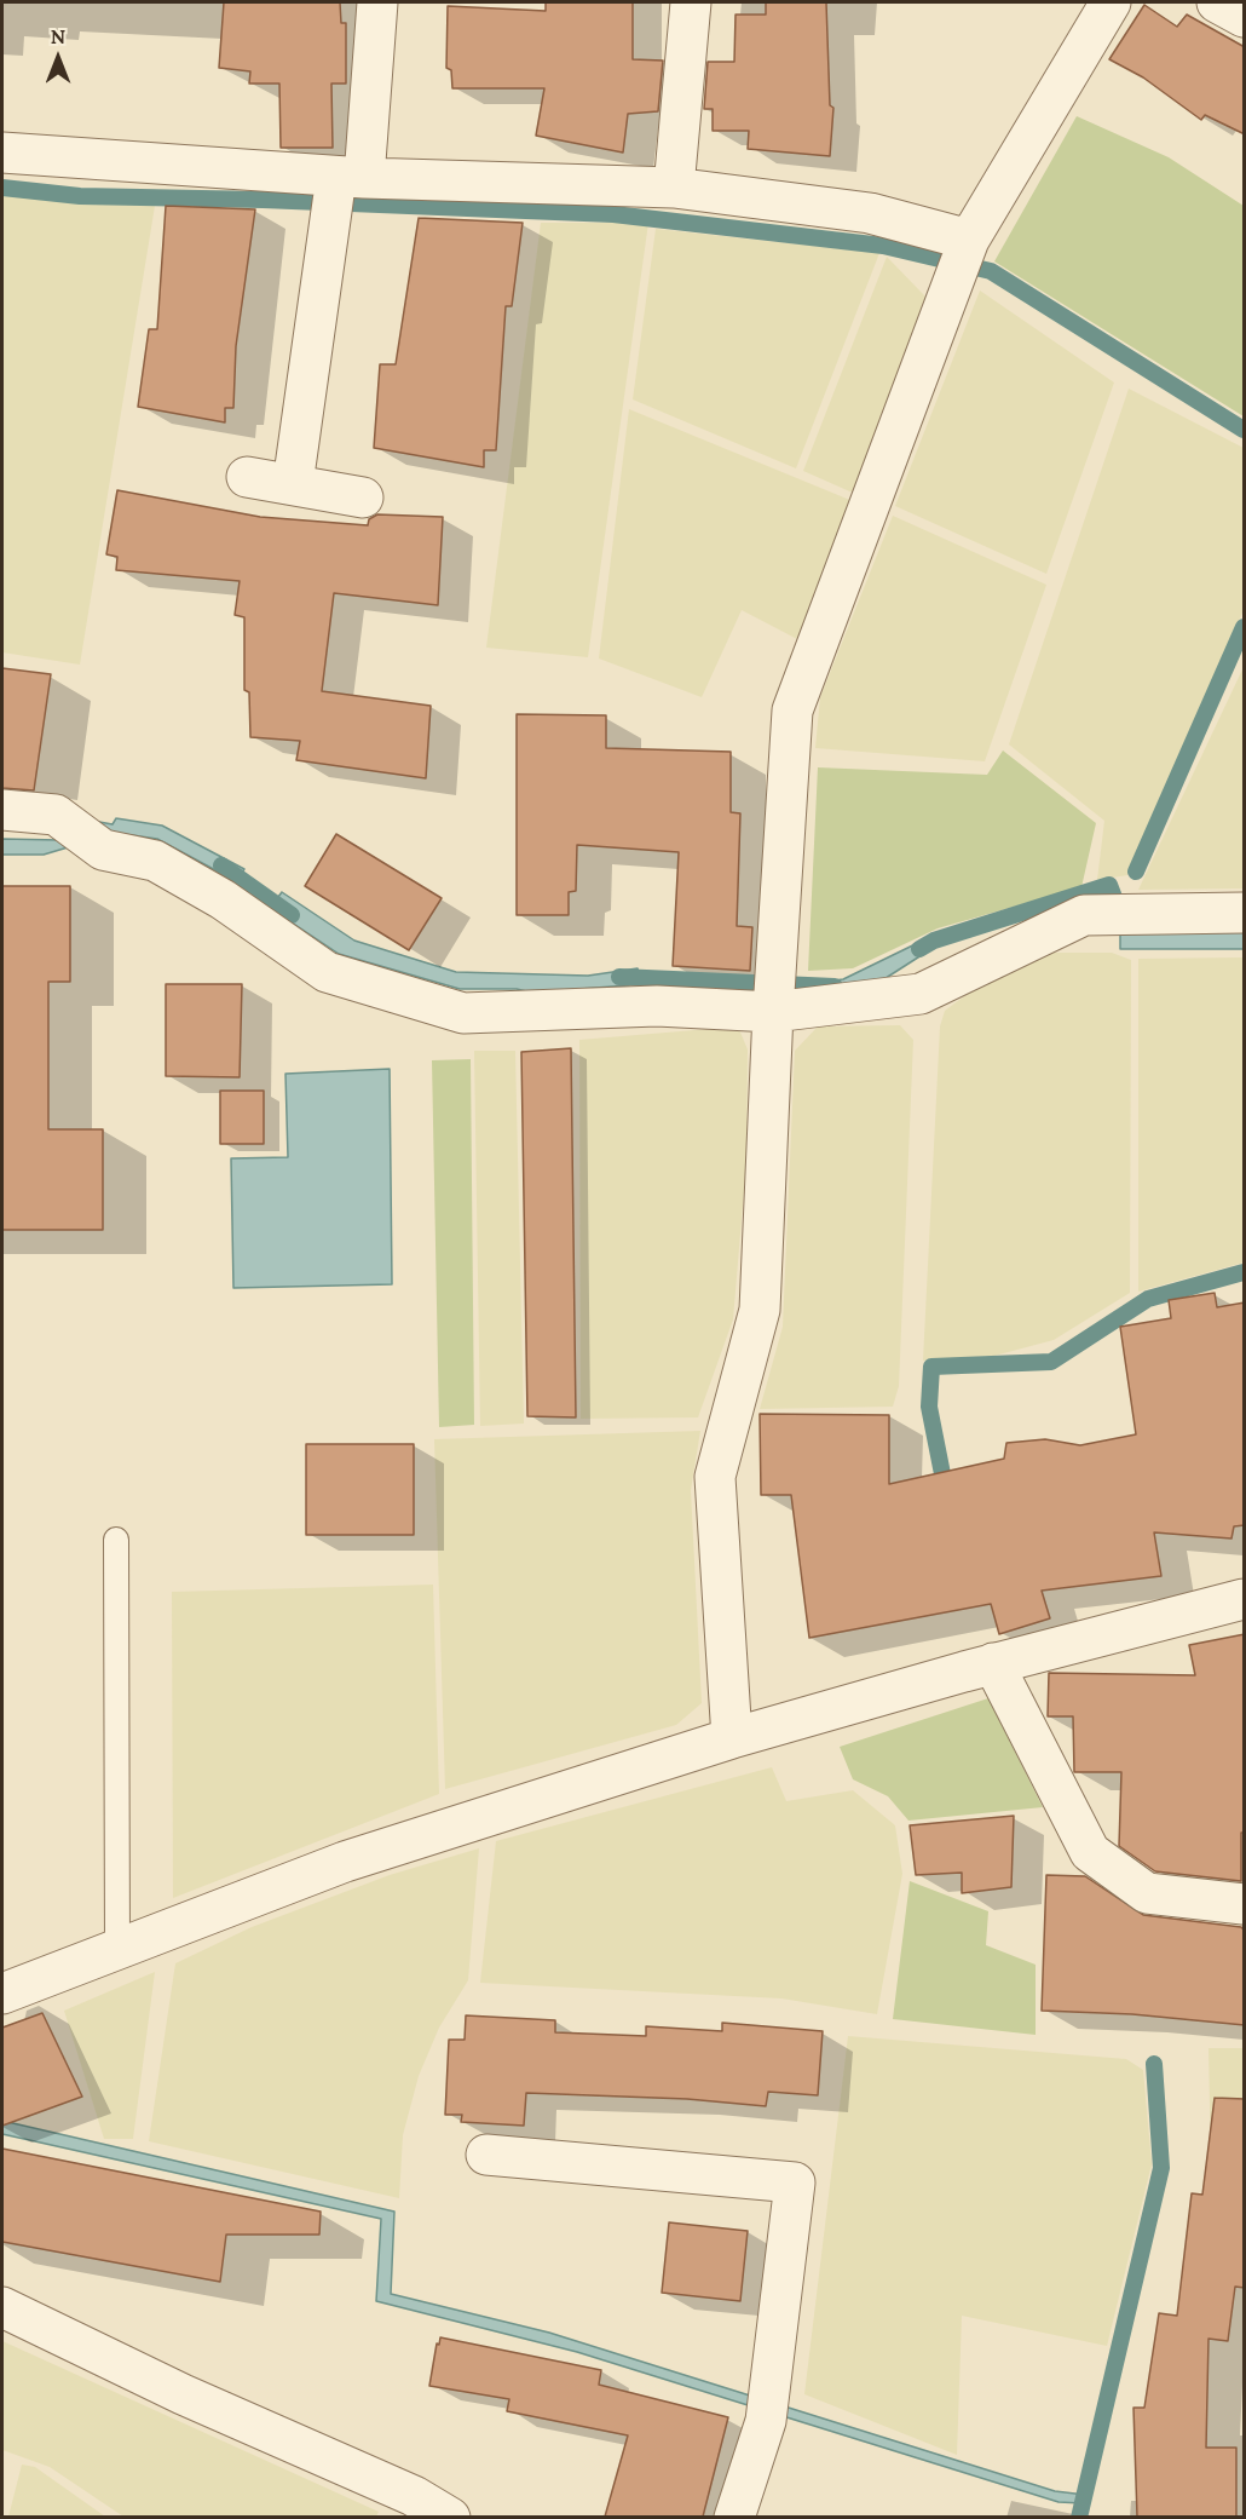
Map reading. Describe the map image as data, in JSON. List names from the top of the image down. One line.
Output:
{"north":"top"}
